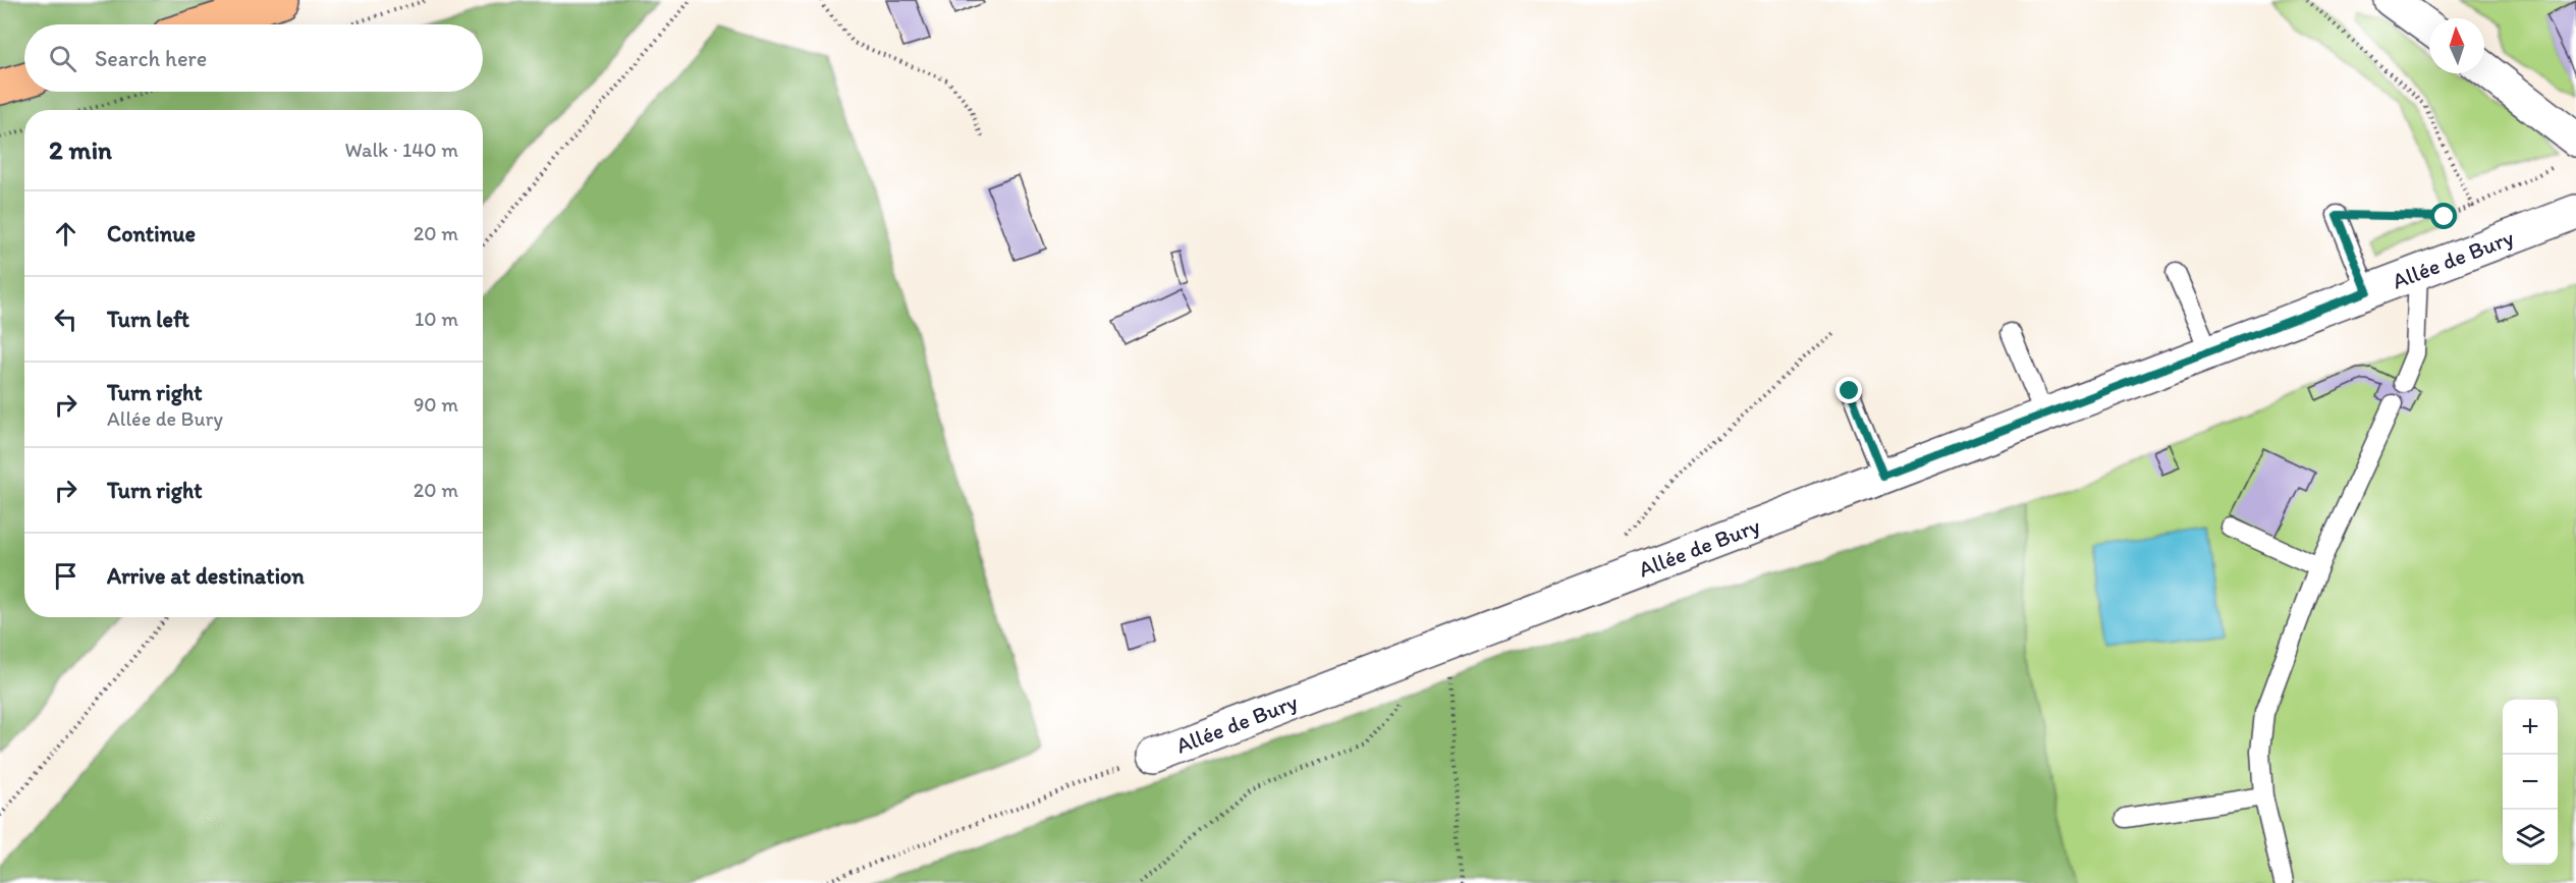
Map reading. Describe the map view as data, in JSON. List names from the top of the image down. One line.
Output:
{"streets":{"street":["Allée de Bury"]},"north":"top","page":{"search":"Search here","heading":["2 min","Walk · 140 m"],"list":[["Continue","20 m"],["Turn left","10 m"],["Turn right","Allée de Bury","90 m"],["Turn right","20 m"],"Arrive at destination"],"map_buttons":["+","−"]}}
